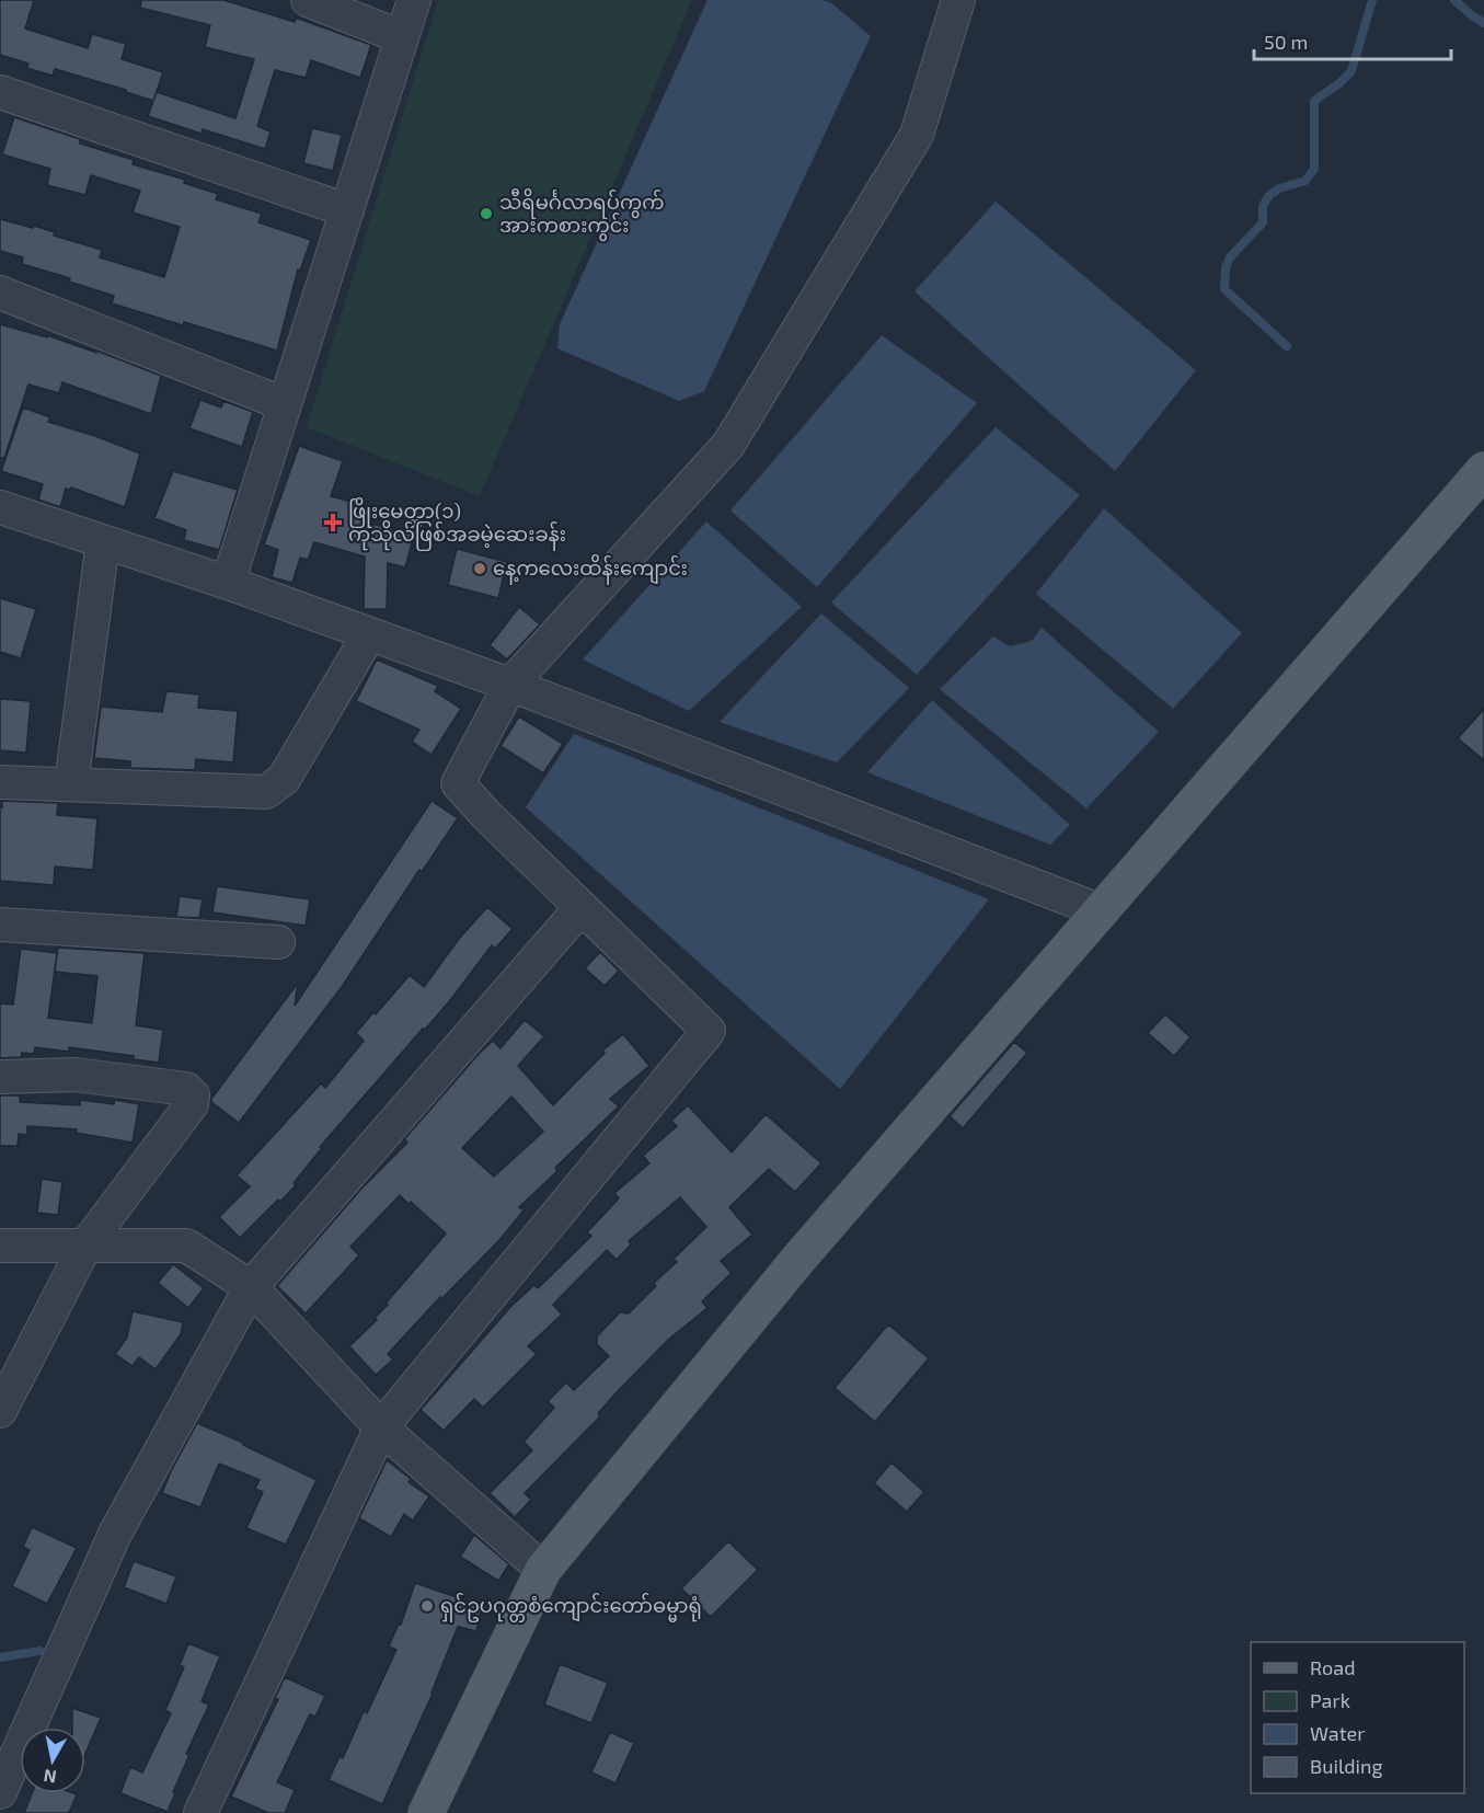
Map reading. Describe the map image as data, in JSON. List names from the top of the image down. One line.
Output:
{"places":{"other":["သီရိမင်္ဂလာရပ်ကွက် အားကစားကွင်း","နေ့ကလေးထိန်းကျောင်း","ရှင်ဥပဂုတ္တစံကျောင်းတော်ဓမ္မာရုံ"],"health":["ဖြိုးမေတ္တာ(၁) ကုသိုလ်ဖြစ်အခမဲ့ဆေးခန်း"]},"legend":["Road","Park","Water","Building"],"scale_bar":"50 m","north":"bottom"}
